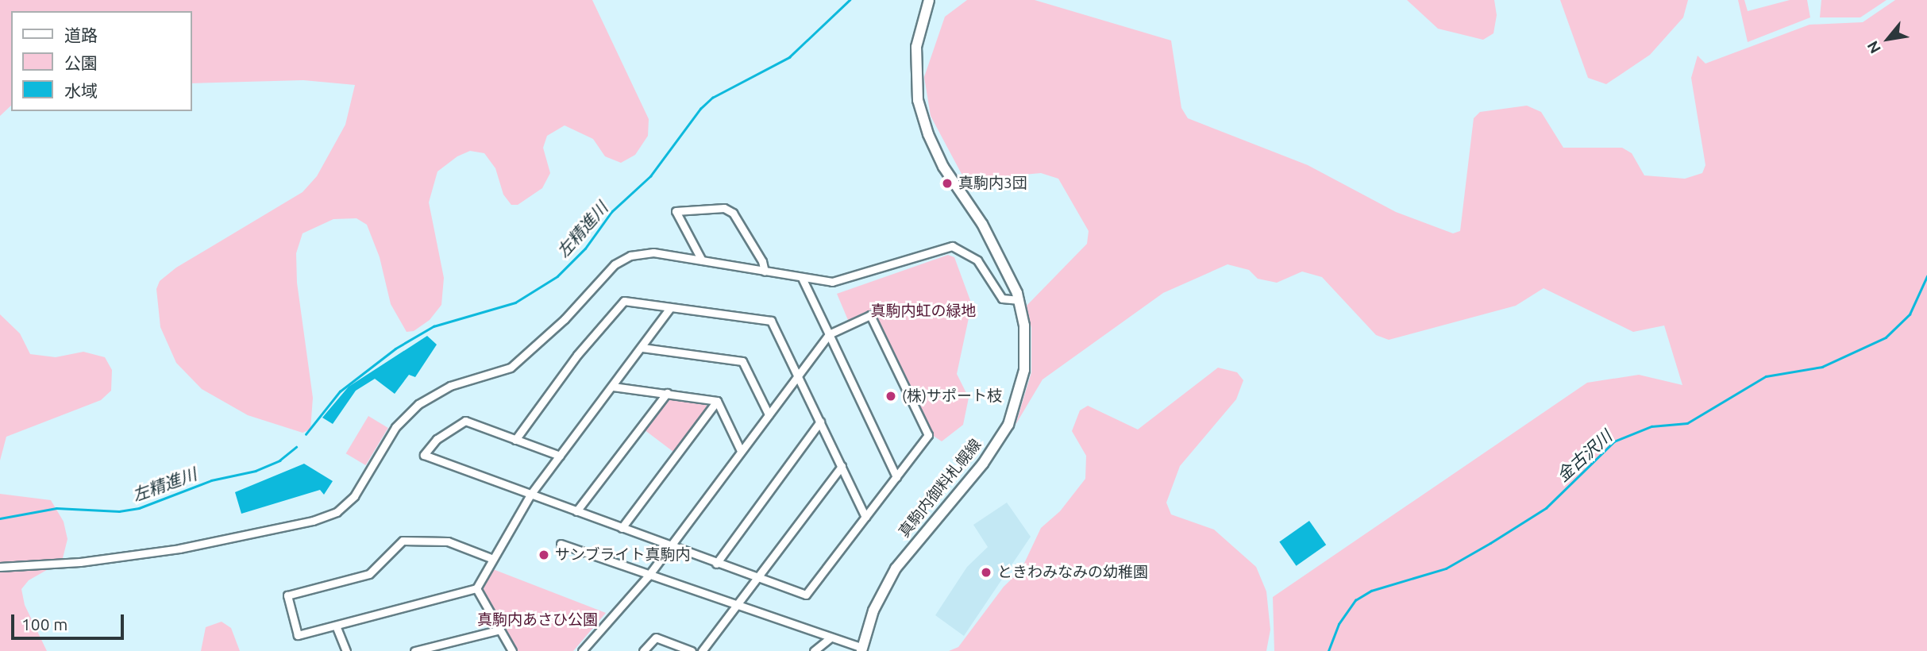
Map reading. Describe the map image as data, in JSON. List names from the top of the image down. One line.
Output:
{"streets":{"main road":["真駒内御料札幌線"]},"water":["左精進川","金古沢川"],"parks":["真駒内虹の緑地","真駒内あさひ公園"],"places":["真駒内3団","(株)サポート枝","サンブライト真駒内","ときわみなみの幼稚園"],"legend":["道路","公園","水域"],"scale_bar":"100 m","north":"bottom left"}
